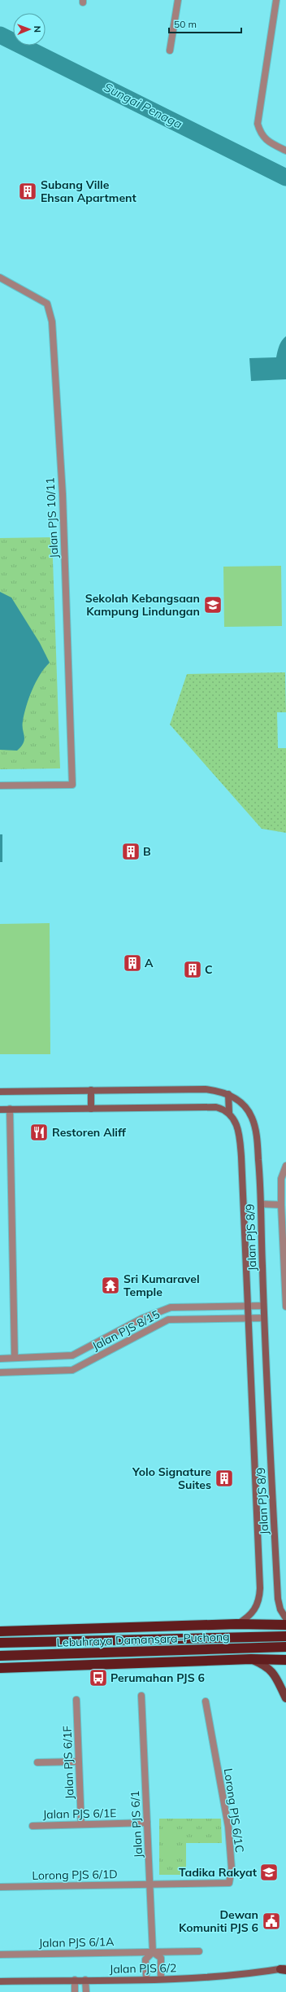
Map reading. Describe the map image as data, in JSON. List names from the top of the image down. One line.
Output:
{"streets":{"highway":["Lebuhraya Damansara–Puchong"],"street":["Jalan PJS 10/11","Jalan PJS 8/9","Jalan PJS 8/15","Jalan PJS 6/1F","Lorong PJS 6/1C","Jalan PJS 6/1E","Jalan PJS 6/1","Lorong PJS 6/1D","Jalan PJS 6/1A","Jalan PJS 6/2"]},"crossings":[["Jalan PJS 8/9","Jalan PJS 8/15"],["Jalan PJS 6/1F","Jalan PJS 6/1E"],["Lorong PJS 6/1C","Jalan PJS 6/1"],["Lorong PJS 6/1C","Lorong PJS 6/1D"],["Jalan PJS 6/1E","Jalan PJS 6/1"],["Jalan PJS 6/1","Lorong PJS 6/1D"],["Jalan PJS 6/1","Jalan PJS 6/1A"]],"water":["Sungai Penaga"],"places":{"building":["Subang Ville Ehsan Apartment","B","A","C","Yolo Signature Suites"],"school or university":["Sekolah Kebangsaan Kampung Lindungan","Tadika Rakyat"],"restaurant":["Restoren Aliff"],"temple":["Sri Kumaravel Temple"],"bus stop":["Perumahan PJS 6"],"public building":["Dewan Komuniti PJS 6"]},"scale_bar":"50 m","north":"right"}
